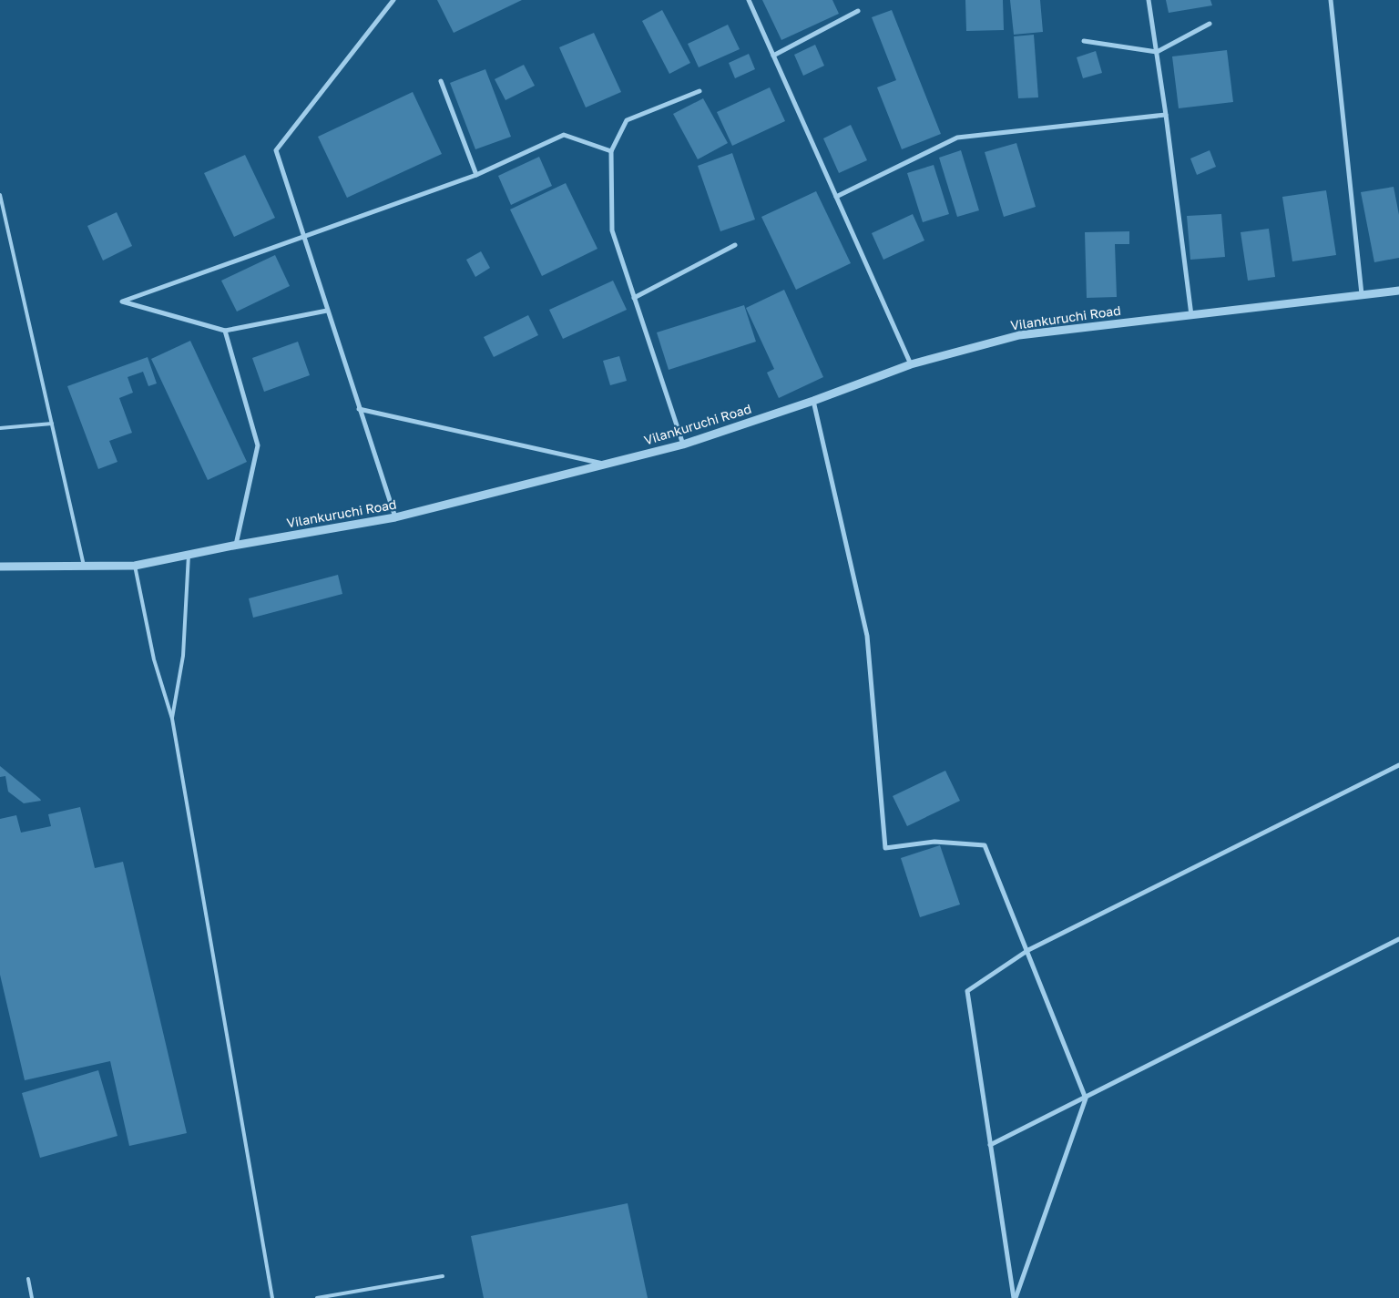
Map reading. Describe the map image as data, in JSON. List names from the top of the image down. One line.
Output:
{"streets":{"street":["Vilankuruchi Road"]}}
